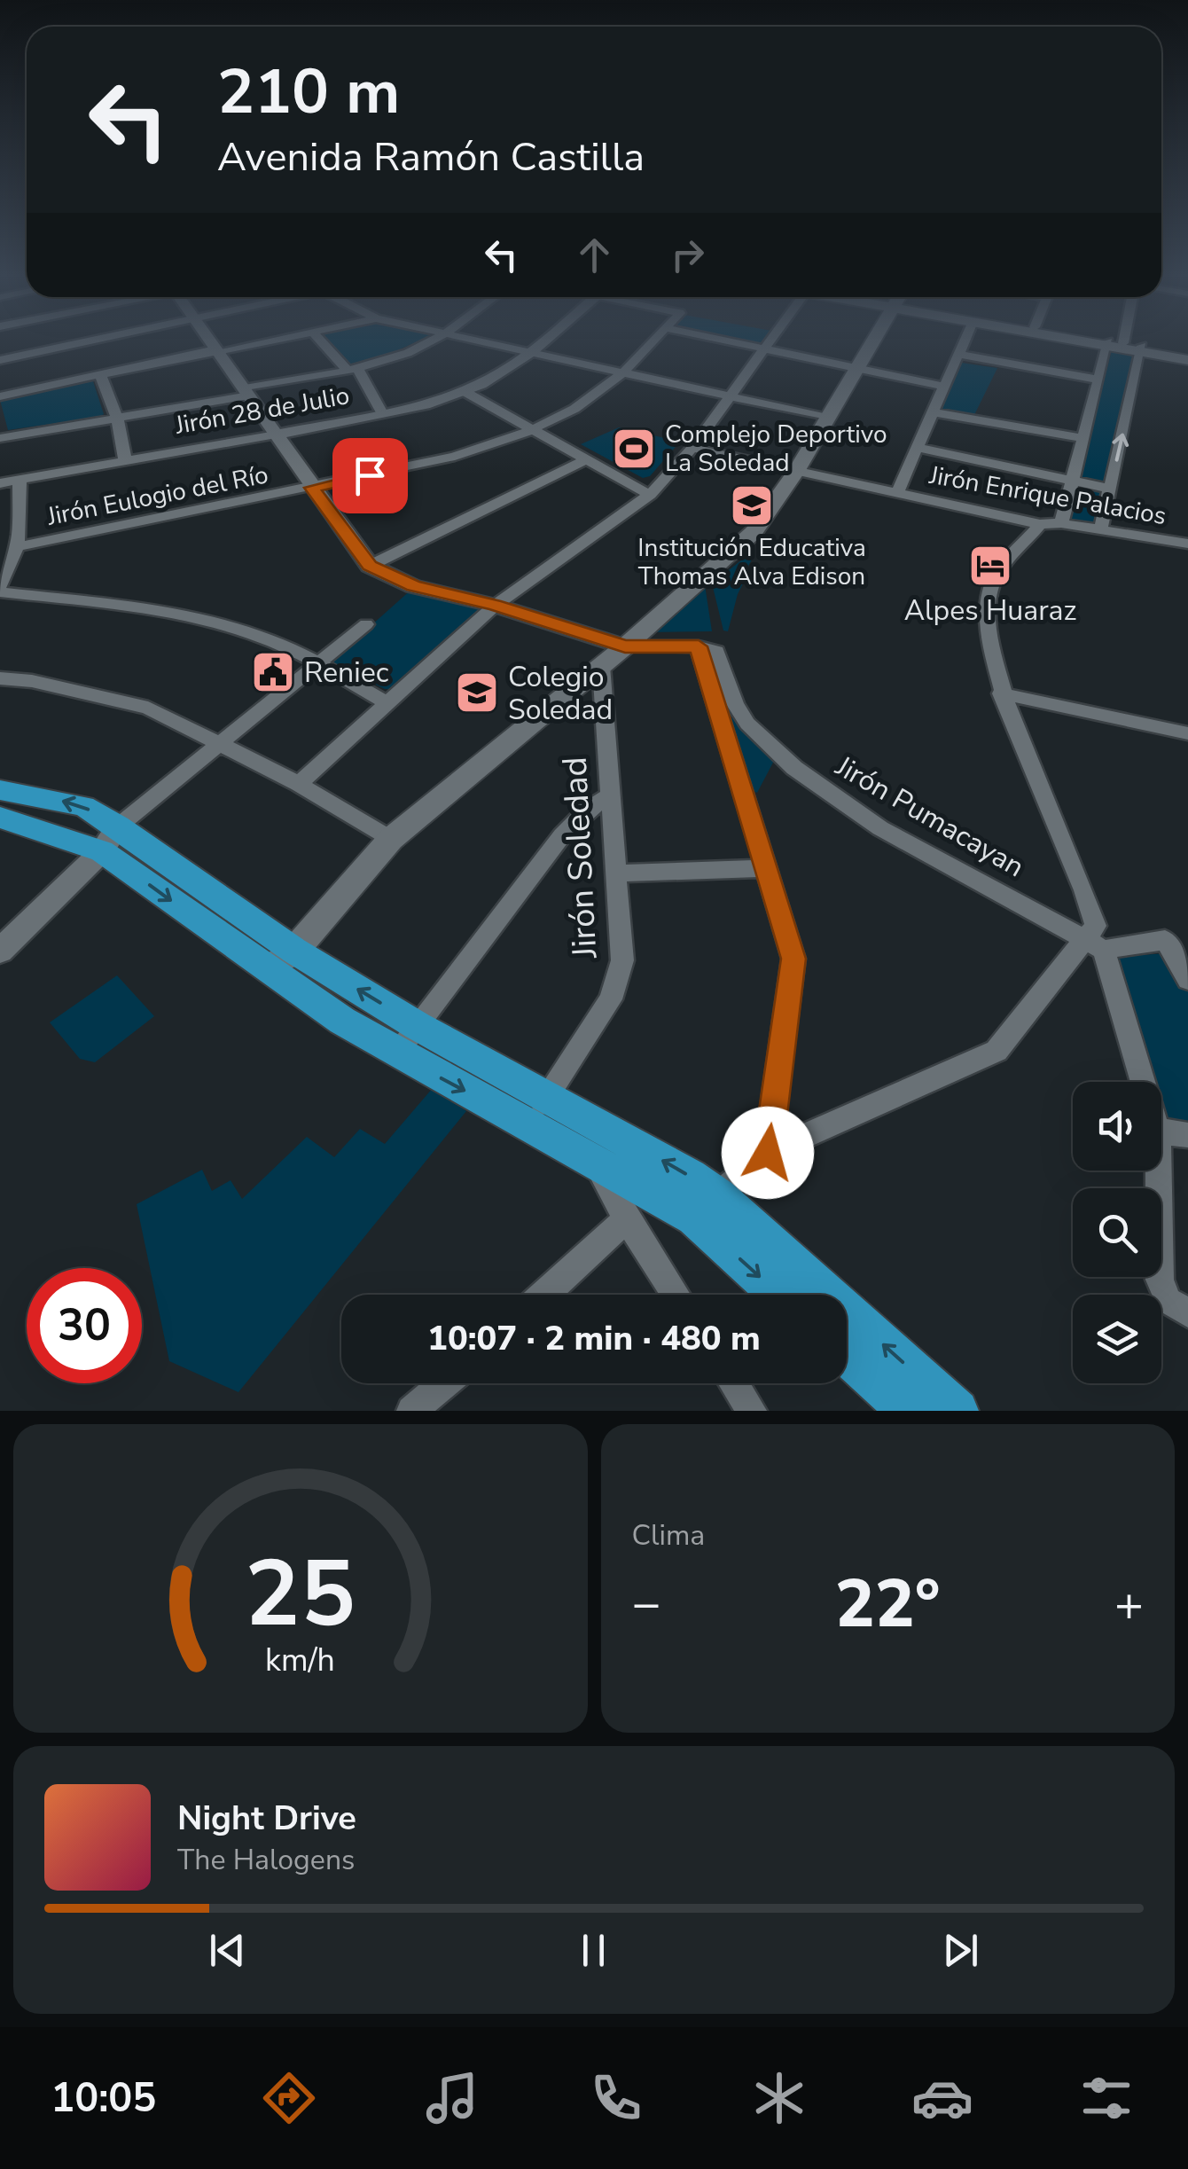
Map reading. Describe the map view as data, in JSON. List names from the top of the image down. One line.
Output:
{"streets":{"street":["Jirón 28 de Julio","Jirón Eulogio del Río","Jirón Enrique Palacios","Jirón Pumacayan","Jirón Soledad"]},"places":{"sports":["Complejo Deportivo La Soledad"],"school or university":["Institución Educativa Thomas Alva Edison","Colegio Soledad"],"hotel":["Alpes Huaraz"],"public building":["Reniec"]},"page":{"turn":["210 m","Avenida Ramón Castilla"],"limit":"30","trip":"10:07 · 2 min · 480 m","tile":"Clima","heat":["−","22°","+"],"song":["Night Drive","The Halogens"],"tabs":"10:05","gauge":["25","km/h"]}}
